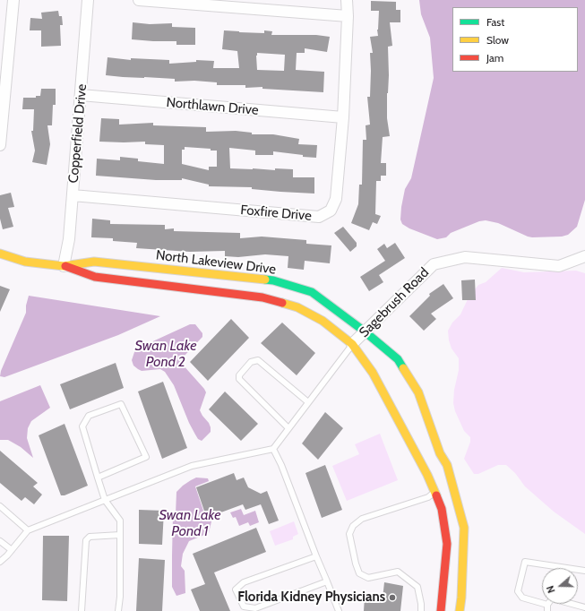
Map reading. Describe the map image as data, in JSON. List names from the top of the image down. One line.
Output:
{"streets":{"street":["Northlawn Drive","Copperfield Drive","Foxfire Drive","North Lakeview Drive","Sagebrush Road"]},"crossings":[["Northlawn Drive","Copperfield Drive"],["Northlawn Drive","Foxfire Drive"],["Copperfield Drive","Foxfire Drive"],["Copperfield Drive","North Lakeview Drive"],["North Lakeview Drive","Sagebrush Road"]],"water":["Swan Lake Pond 2","Swan Lake Pond 1"],"places":["Florida Kidney Physicians"],"legend":["Fast","Slow","Jam"],"north":"left"}
